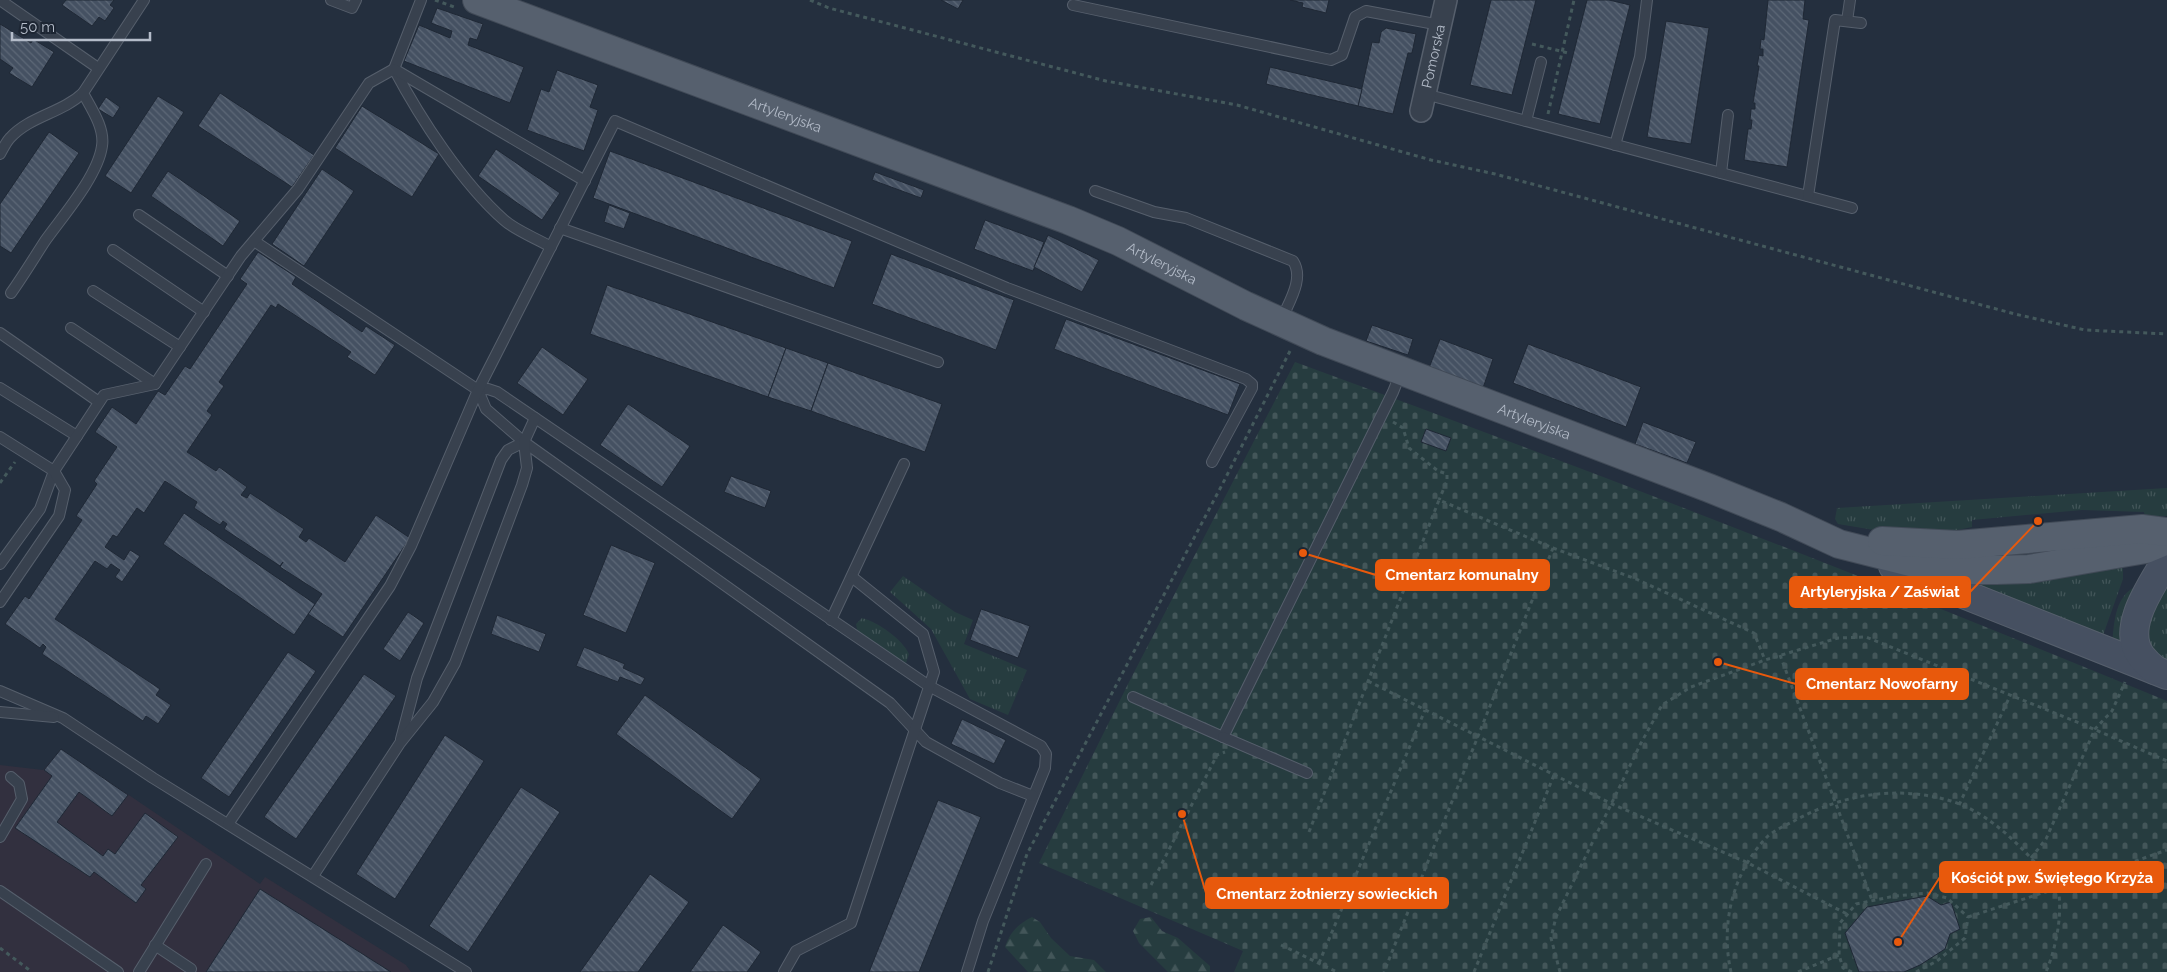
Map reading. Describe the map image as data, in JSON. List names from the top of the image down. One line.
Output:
{"streets":{"main road":["Artyleryjska"],"street":["Pomorska"]},"places":["Artyleryjska / Zaświat","Cmentarz komunalny","Cmentarz Nowofarny","Cmentarz żołnierzy sowieckich","Kościół pw. Świętego Krzyża"],"scale_bar":"50 m"}
